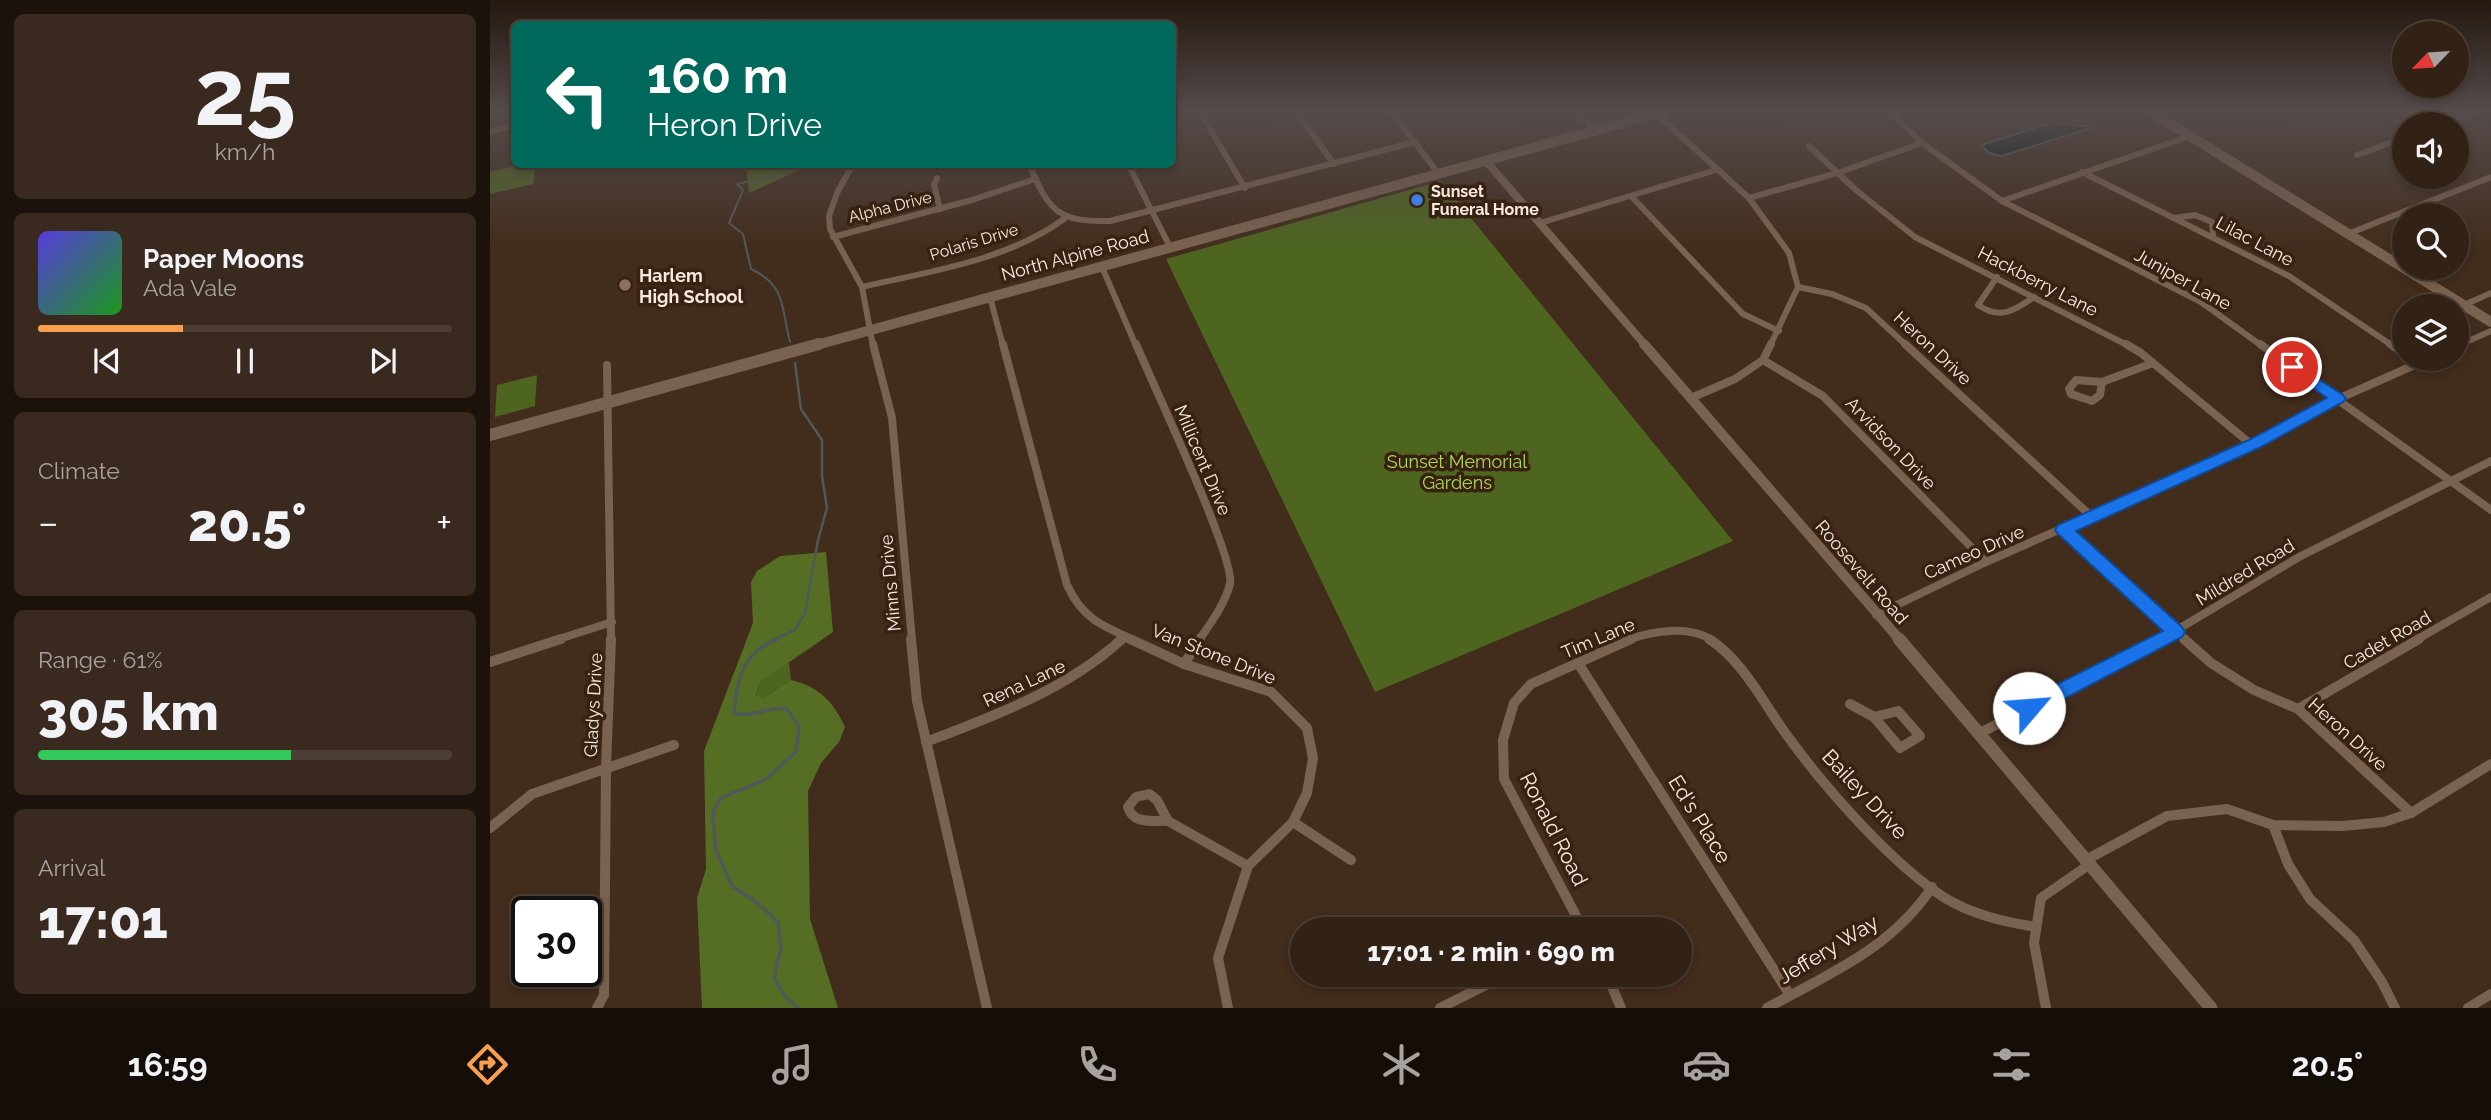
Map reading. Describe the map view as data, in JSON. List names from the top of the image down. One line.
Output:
{"streets":{"main road":["North Alpine Road"],"street":["Alpha Drive","Lilac Lane","Polaris Drive","Juniper Lane","Hackberry Lane","Heron Drive","Arvidson Drive","Millicent Drive","Cameo Drive","Roosevelt Road","Mildred Road","Minns Drive","Tim Lane","Cadet Road","Van Stone Drive","Rena Lane","Gladys Drive","Bailey Drive","Ed's Place","Ronald Road","Jeffery Way"]},"crossings":[["Alpha Drive","Minns Drive"],["Polaris Drive","Minns Drive"],["North Alpine Road","Millicent Drive"],["North Alpine Road","Roosevelt Road"],["North Alpine Road","Minns Drive"],["North Alpine Road","Van Stone Drive"],["North Alpine Road","Gladys Drive"],["Juniper Lane","Cameo Drive"],["Juniper Lane","Mildred Road"],["Hackberry Lane","Cameo Drive"],["Heron Drive","Cameo Drive"],["Heron Drive","Mildred Road"],["Heron Drive","Cadet Road"],["Arvidson Drive","Cameo Drive"],["Millicent Drive","Van Stone Drive"],["Cameo Drive","Roosevelt Road"],["Roosevelt Road","Mildred Road"],["Minns Drive","Rena Lane"],["Tim Lane","Bailey Drive"],["Tim Lane","Ed's Place"],["Tim Lane","Ronald Road"],["Van Stone Drive","Rena Lane"],["Bailey Drive","Jeffery Way"],["Ed's Place","Jeffery Way"]],"parks":["Sunset Memorial Gardens"],"places":["Sunset Funeral Home","Harlem High School"],"north":"bottom left","page":{"tile":[["25","km/h"],"Climate",["Range · 61%","305 km"],["Arrival","17:01"]],"turn":["160 m","Heron Drive"],"song":["Paper Moons","Ada Vale"],"heat":["−","20.5°","+"],"limit":"30","trip":"17:01 · 2 min · 690 m","tabs":["16:59","20.5°"]}}
